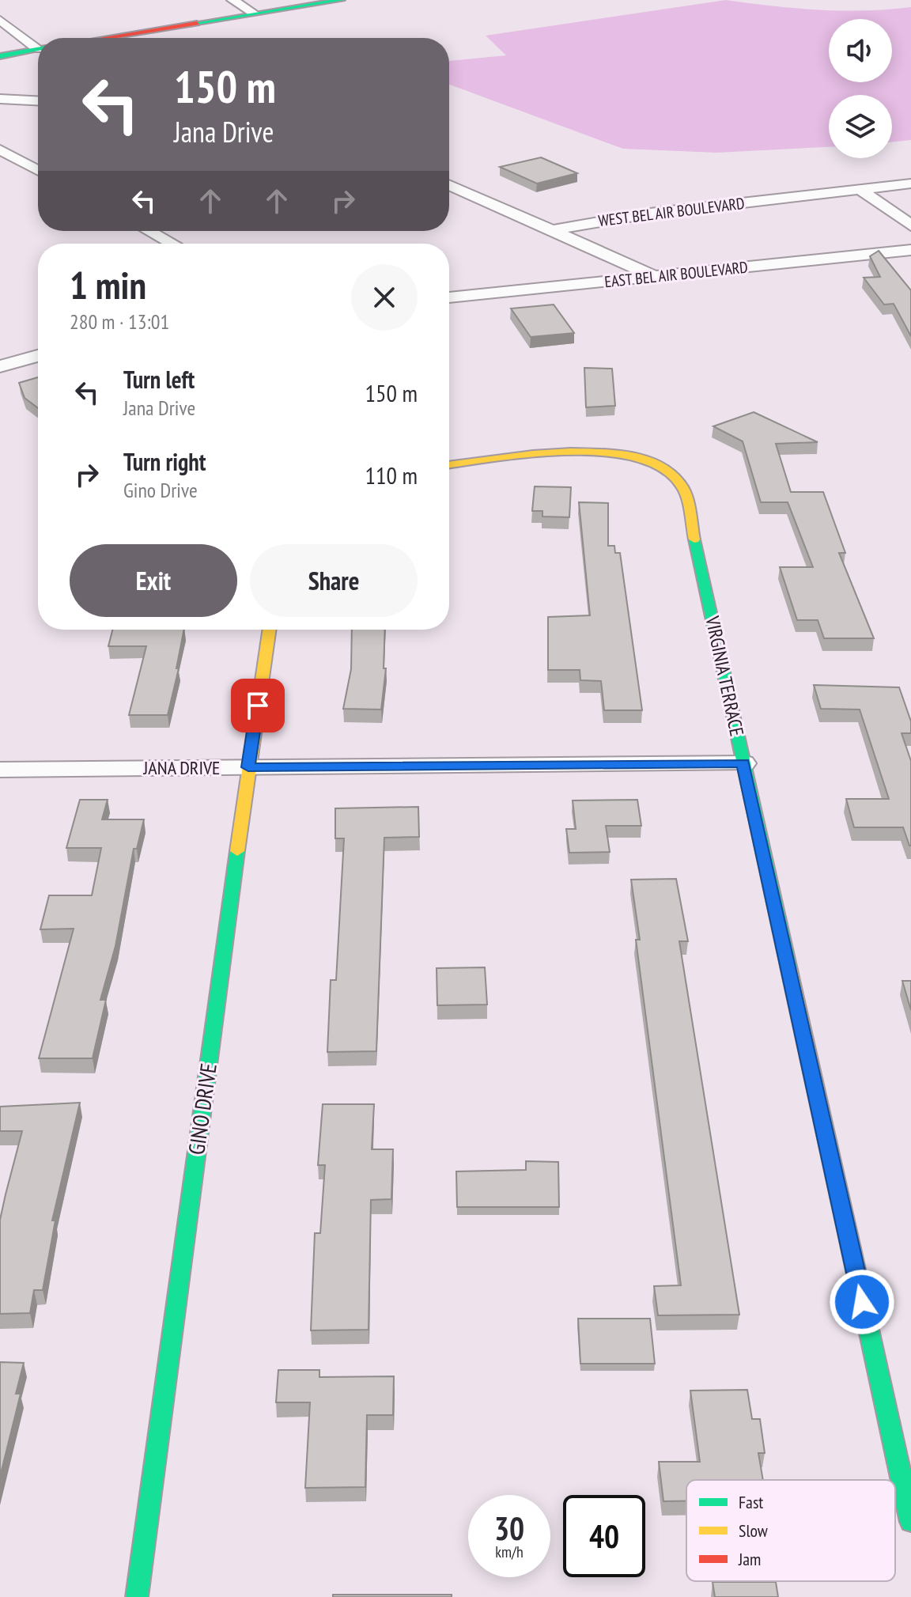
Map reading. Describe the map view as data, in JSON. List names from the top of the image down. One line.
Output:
{"streets":{"main road":["VIRGINIA TERRACE","GINO DRIVE"],"street":["WEST BEL AIR BOULEVARD","EAST BEL AIR BOULEVARD","JANA DRIVE"]},"crossings":[["VIRGINIA TERRACE","JANA DRIVE"],["JANA DRIVE","GINO DRIVE"]],"legend":["Fast","Slow","Jam"],"page":{"turn":["150 m","Jana Drive"],"heading":["1 min","280 m · 13:01"],"list":[{"name":"Turn left","note":"Jana Drive","value":"150 m"},{"name":"Turn right","note":"Gino Drive","value":"110 m"}],"buttons":["Exit","Share"],"speed":"30 km/h","limit":"40"}}
